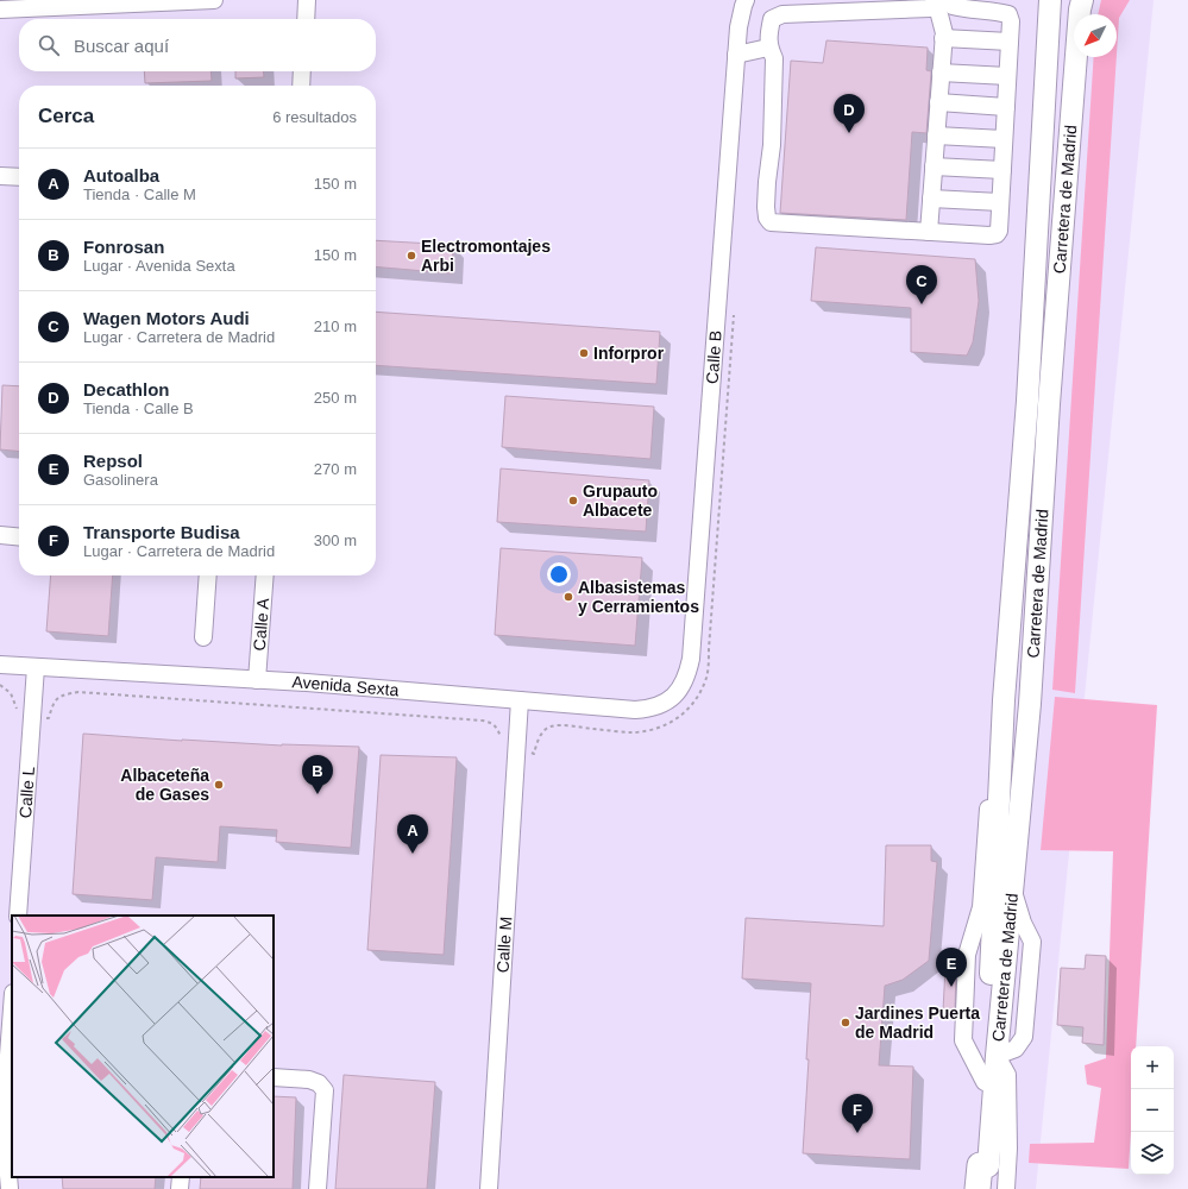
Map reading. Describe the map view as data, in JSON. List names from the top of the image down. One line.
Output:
{"streets":{"main road":["Carretera de Madrid"],"street":["Calle B","Calle A","Avenida Sexta","Calle L","Calle M"]},"crossings":[["Calle B","Avenida Sexta"],["Calle A","Avenida Sexta"],["Avenida Sexta","Calle L"],["Avenida Sexta","Calle M"]],"places":["Electromontajes Arbi","Inforpror","Grupauto Albacete","Albasistemas y Cerramientos","Albaceteña de Gases","Jardines Puerta de Madrid"],"north":"bottom left","page":{"search":"Buscar aquí","heading":["Cerca","6 resultados"],"pins":["D","C","B","A","E","F"],"list":[{"mark":"A","name":"Autoalba","note":"Tienda · Calle M","value":"150 m"},{"mark":"B","name":"Fonrosan","note":"Lugar · Avenida Sexta","value":"150 m"},{"mark":"C","name":"Wagen Motors Audi","note":"Lugar · Carretera de Madrid","value":"210 m"},{"mark":"D","name":"Decathlon","note":"Tienda · Calle B","value":"250 m"},{"mark":"E","name":"Repsol","note":"Gasolinera","value":"270 m"},{"mark":"F","name":"Transporte Budisa","note":"Lugar · Carretera de Madrid","value":"300 m"}],"map_buttons":["+","−"]}}
